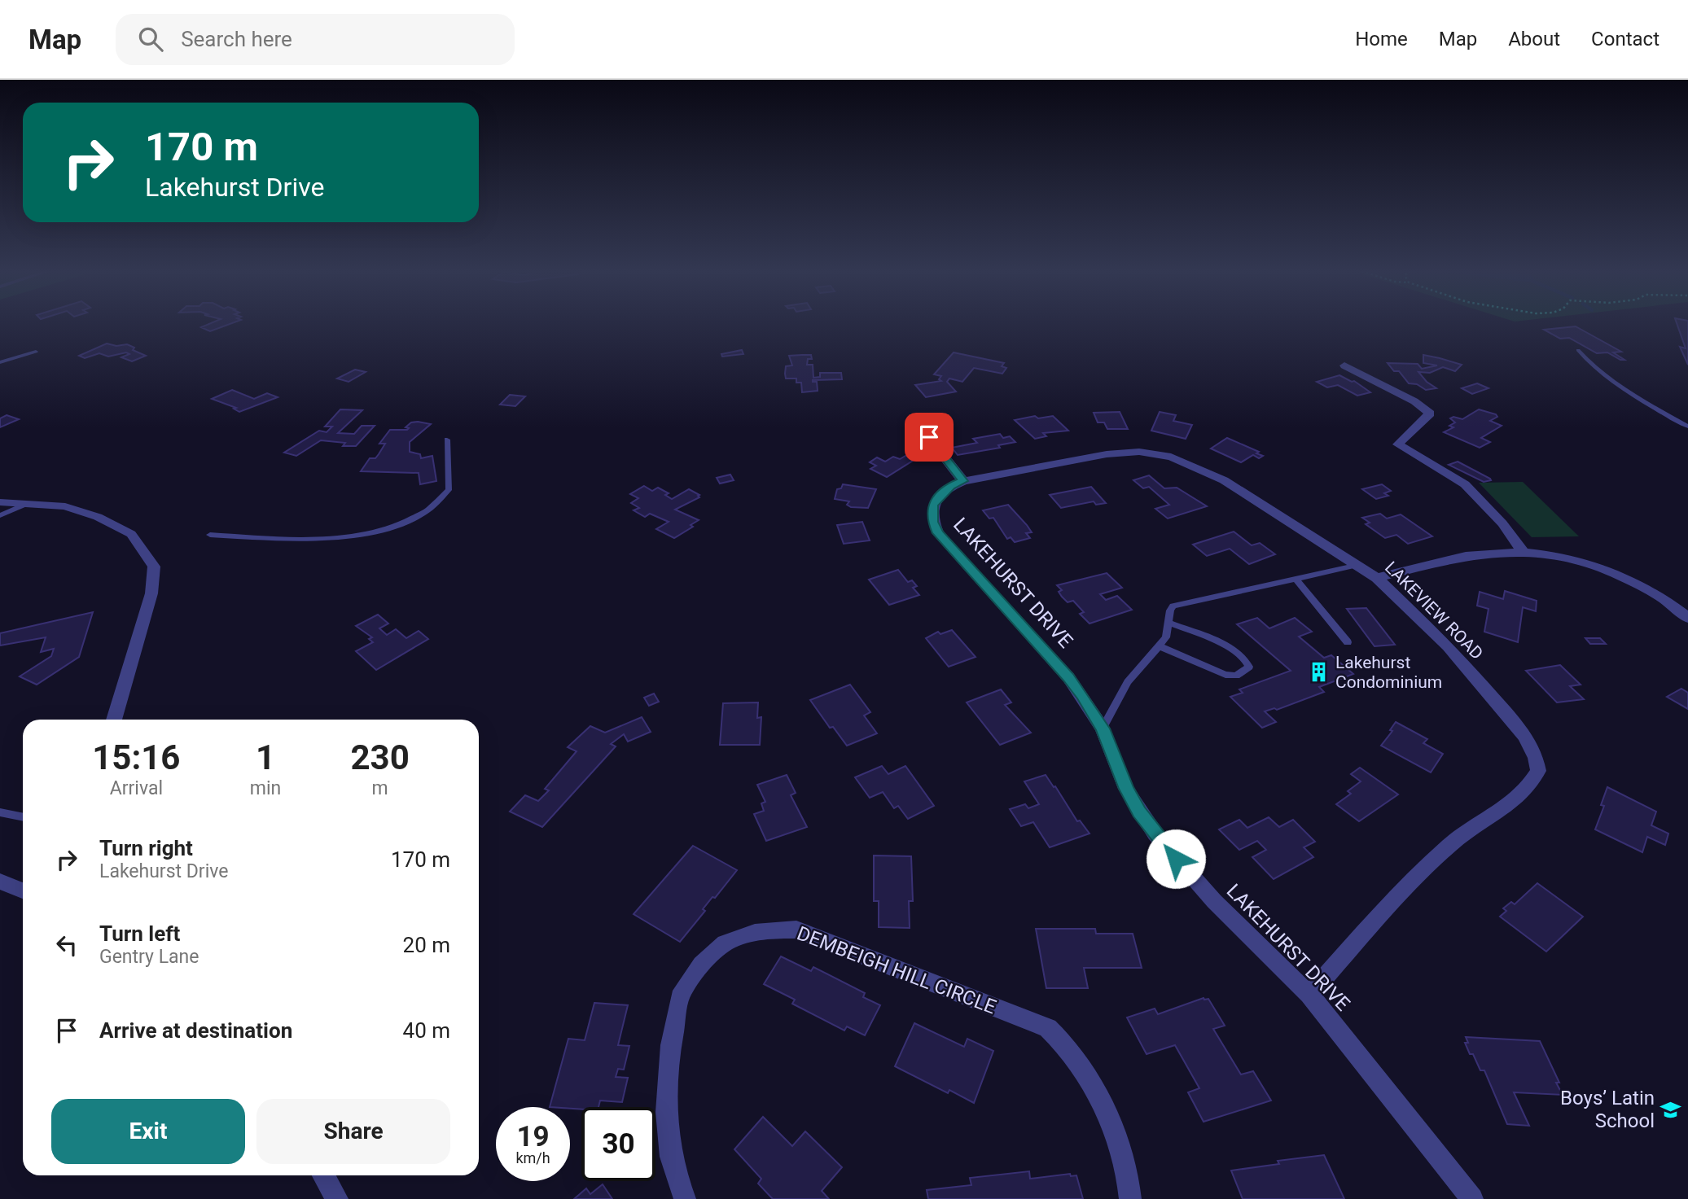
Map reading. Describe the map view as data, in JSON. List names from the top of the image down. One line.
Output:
{"streets":{"street":["LAKEHURST DRIVE","LAKEVIEW ROAD","DEMBEIGH HILL CIRCLE"]},"crossings":[["LAKEHURST DRIVE","LAKEVIEW ROAD"]],"places":{"building":["Lakehurst Condominium"],"school or university":["Boys’ Latin School"]},"page":{"header":"Map","search":"Search here","nav":["Home","Map","About","Contact"],"turn":["170 m","Lakehurst Drive"],"eta":["15:16","Arrival","1","min","230","m"],"list":[{"name":"Turn right","note":"Lakehurst Drive","value":"170 m"},{"name":"Turn left","note":"Gentry Lane","value":"20 m"},{"name":"Arrive at destination","value":"40 m"}],"buttons":["Exit","Share"],"speed":"19 km/h","limit":"30"}}
